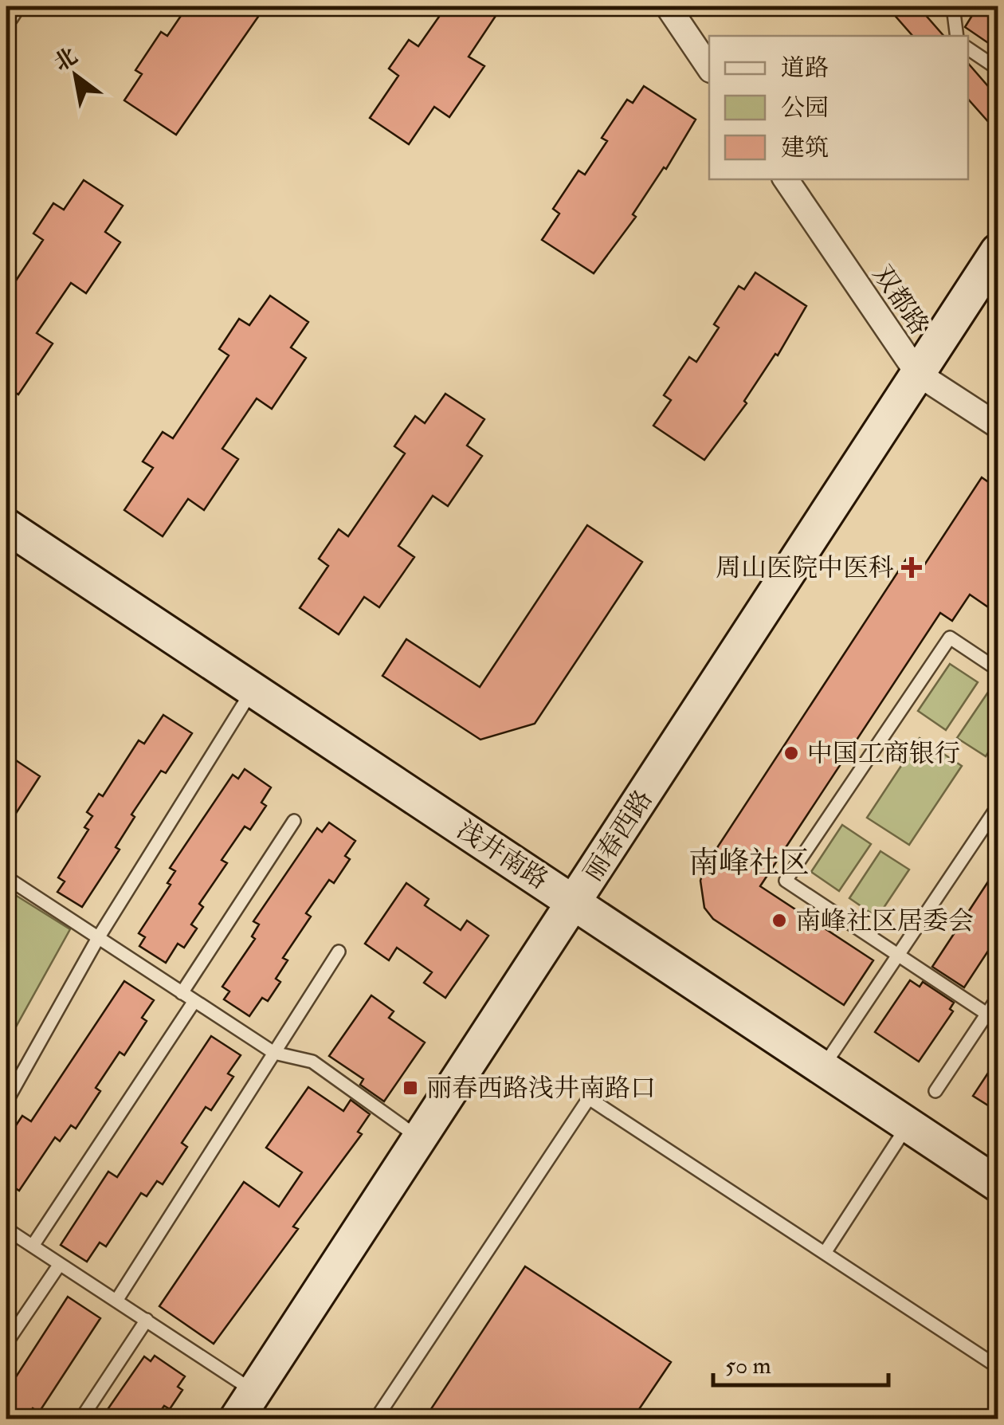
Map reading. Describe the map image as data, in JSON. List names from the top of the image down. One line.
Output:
{"streets":{"main road":["丽春西路","浅井南路"],"street":["双都路"]},"crossings":[["双都路","丽春西路"],["丽春西路","浅井南路"]],"districts":["南峰社区"],"places":{"health":["周山医院中医科"],"other":["中国工商银行","南峰社区居委会"],"transit":["丽春西路浅井南路口"]},"legend":["道路","公园","建筑"],"scale_bar":"50 m","north":"top left"}
